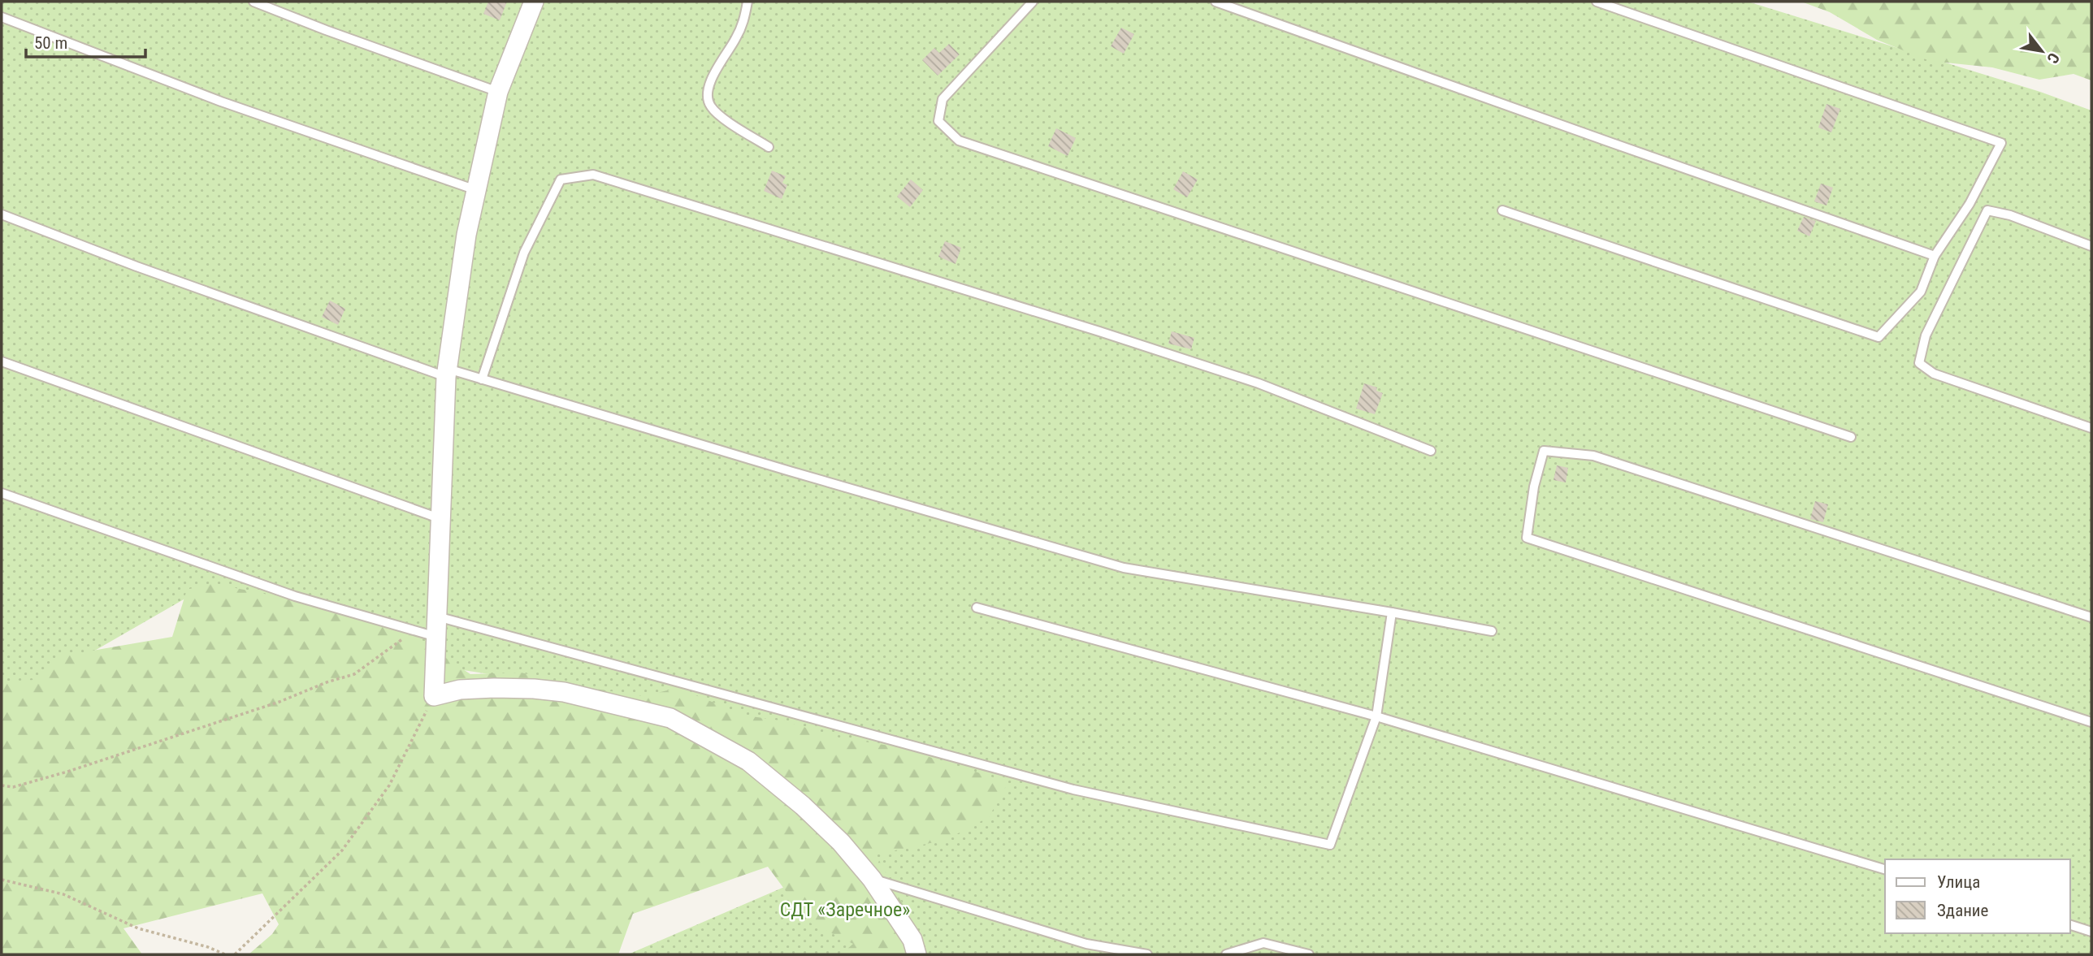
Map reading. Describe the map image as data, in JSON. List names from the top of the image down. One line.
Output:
{"parks":["СДТ «Заречное»"],"legend":["Улица","Здание"],"scale_bar":"50 m","north":"bottom right"}
